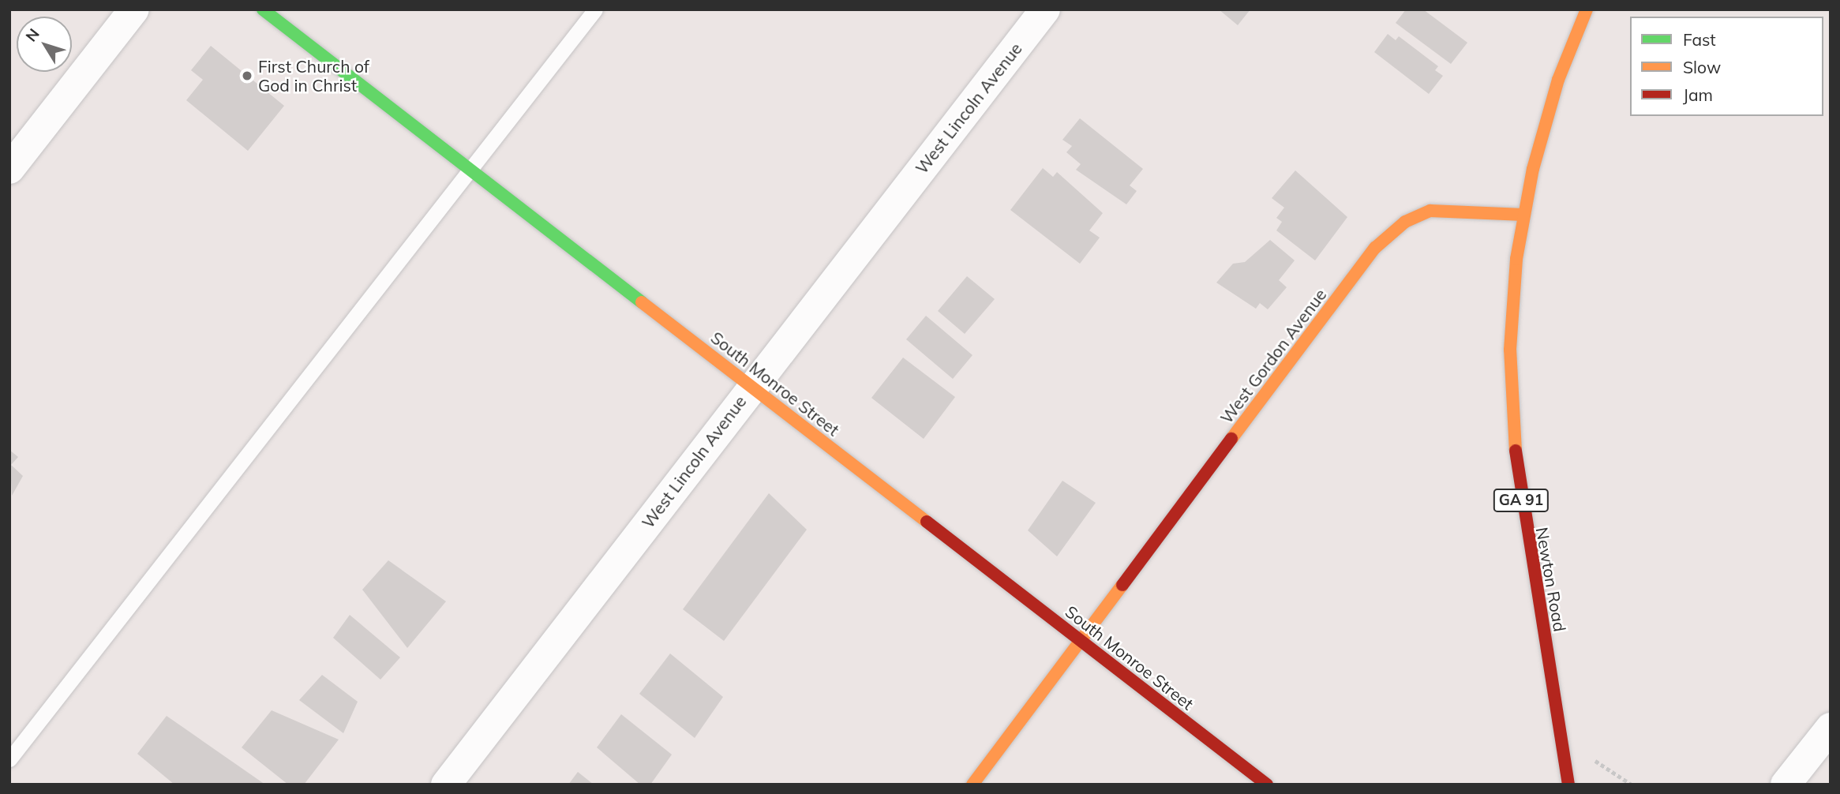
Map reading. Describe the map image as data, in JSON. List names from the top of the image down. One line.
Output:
{"streets":{"main road":["West Gordon Avenue","South Monroe Street","GA 91","Newton Road"],"street":["West Lincoln Avenue"]},"crossings":[["West Lincoln Avenue","South Monroe Street"],["West Gordon Avenue","South Monroe Street"],["West Gordon Avenue","GA 91"],["West Gordon Avenue","Newton Road"],["GA 91","Newton Road"]],"places":["First Church of God in Christ"],"legend":["Fast","Slow","Jam"],"north":"top left"}
